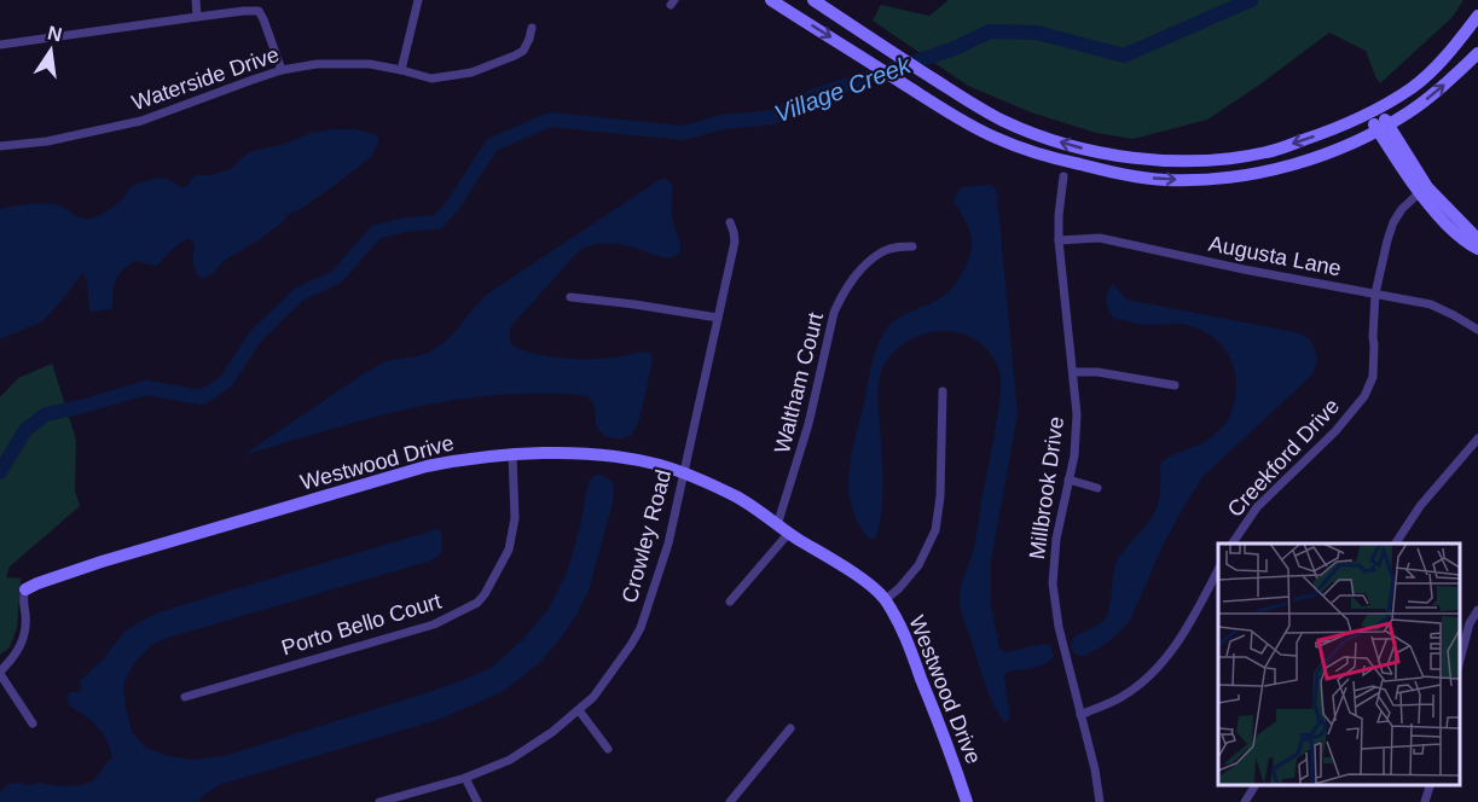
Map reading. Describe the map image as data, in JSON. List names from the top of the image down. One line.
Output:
{"streets":{"main road":["Westwood Drive"],"street":["Waterside Drive","Augusta Lane","Waltham Court","Creekford Drive","Millbrook Drive","Crowley Road","Porto Bello Court"]},"crossings":[["Augusta Lane","Creekford Drive"],["Augusta Lane","Millbrook Drive"],["Waltham Court","Westwood Drive"],["Westwood Drive","Crowley Road"],["Westwood Drive","Porto Bello Court"]],"water":["Village Creek"],"north":"top"}
